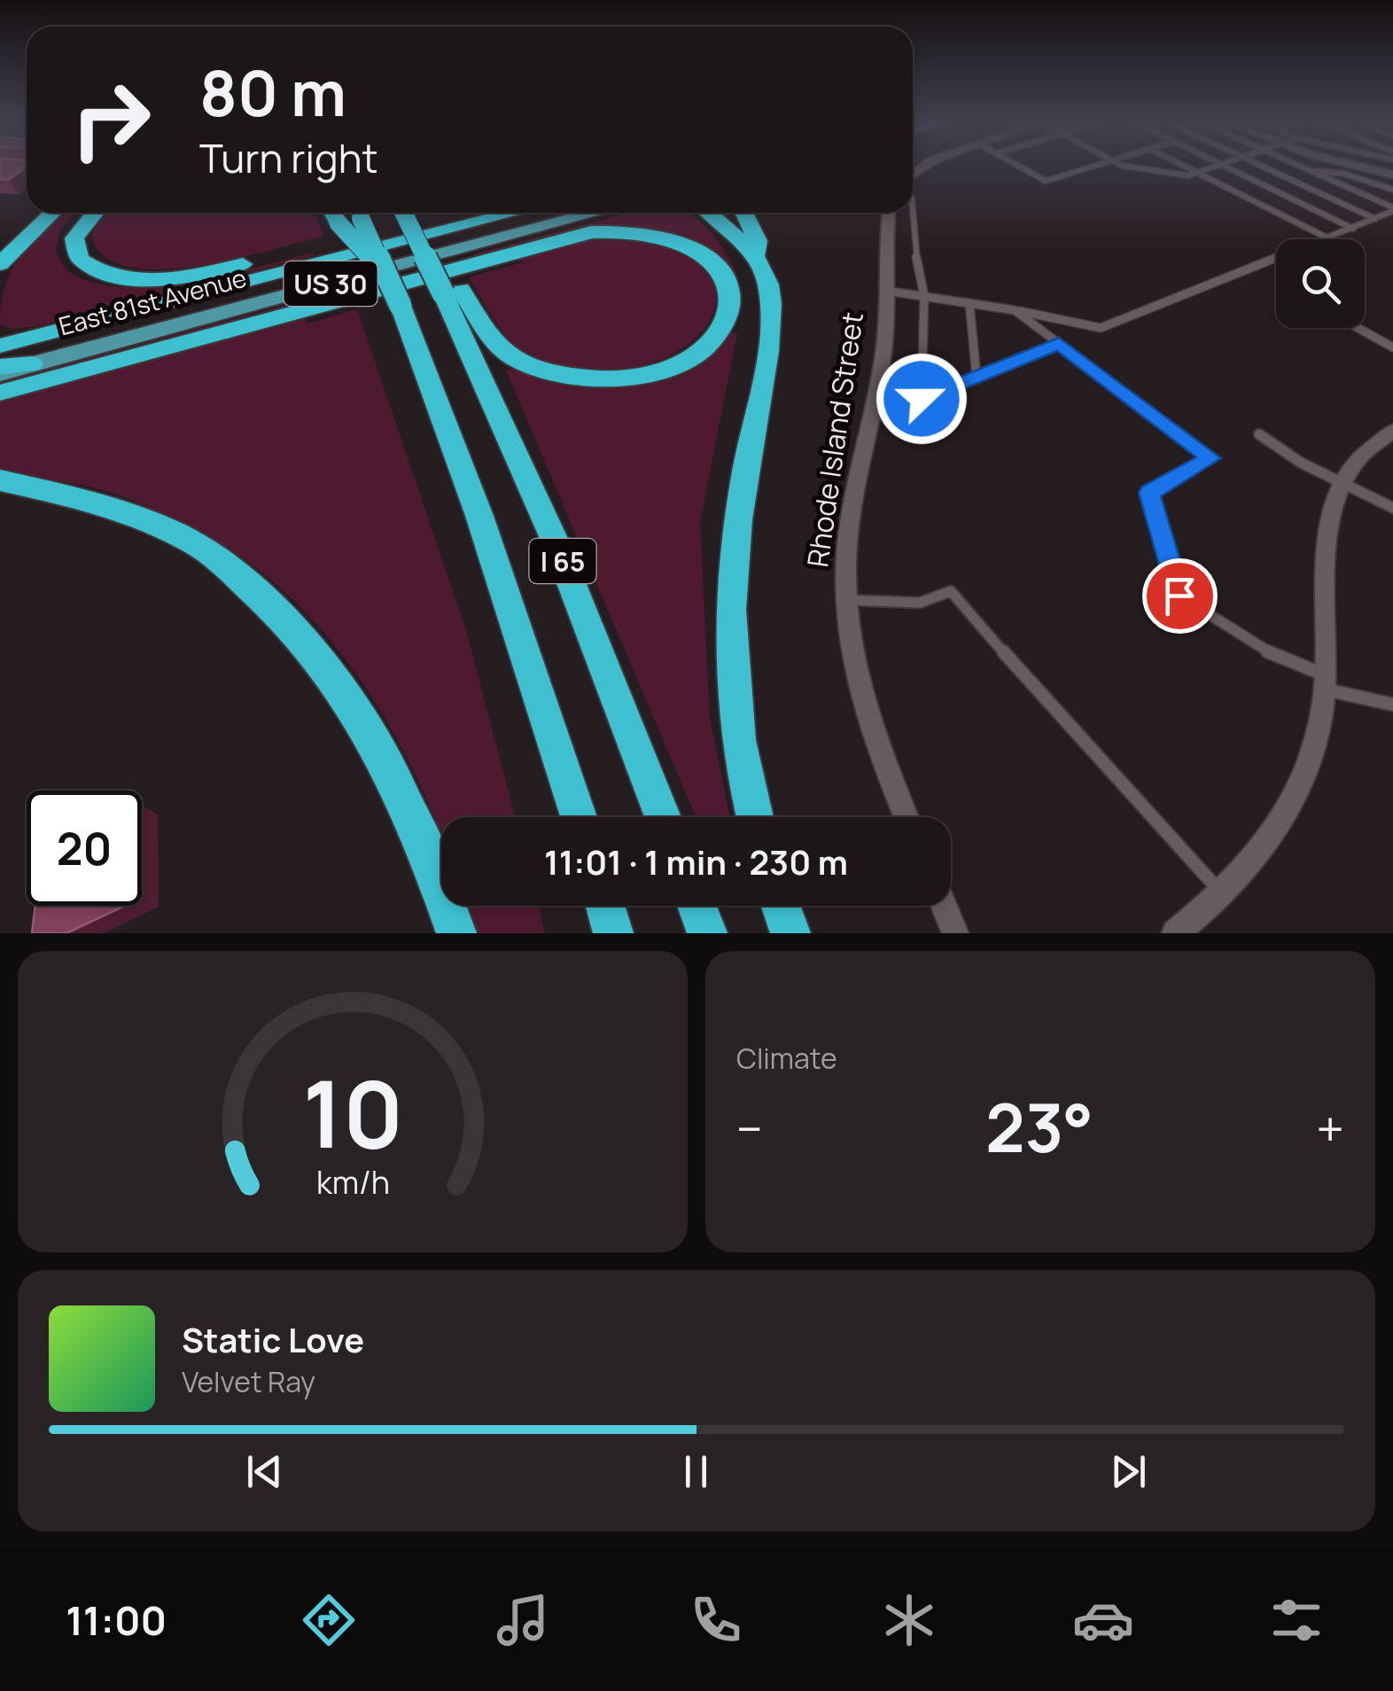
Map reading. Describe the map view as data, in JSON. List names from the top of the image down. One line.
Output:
{"streets":{"highway":["US 30","East 81st Avenue","I 65"],"street":["Rhode Island Street"]},"page":{"turn":["80 m","Turn right"],"limit":"20","trip":"11:01 · 1 min · 230 m","tile":"Climate","heat":["−","23°","+"],"song":["Static Love","Velvet Ray"],"tabs":"11:00","gauge":["10","km/h"]}}
